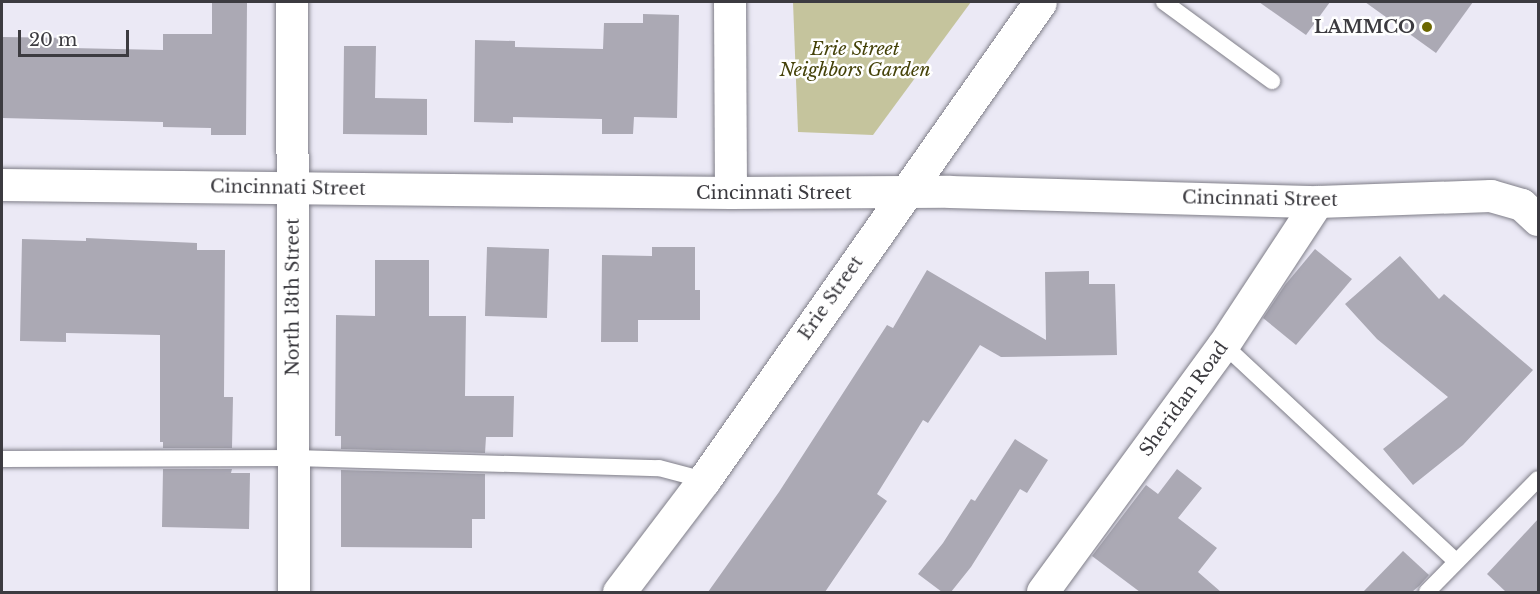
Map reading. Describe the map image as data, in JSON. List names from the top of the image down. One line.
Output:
{"streets":{"street":["Cincinnati Street","North 13th Street","Erie Street","Sheridan Road"]},"crossings":[["Cincinnati Street","North 13th Street"],["Cincinnati Street","Erie Street"],["Cincinnati Street","Sheridan Road"]],"parks":["Erie Street Neighbors Garden"],"places":["LAMMCO"],"scale_bar":"20 m"}
